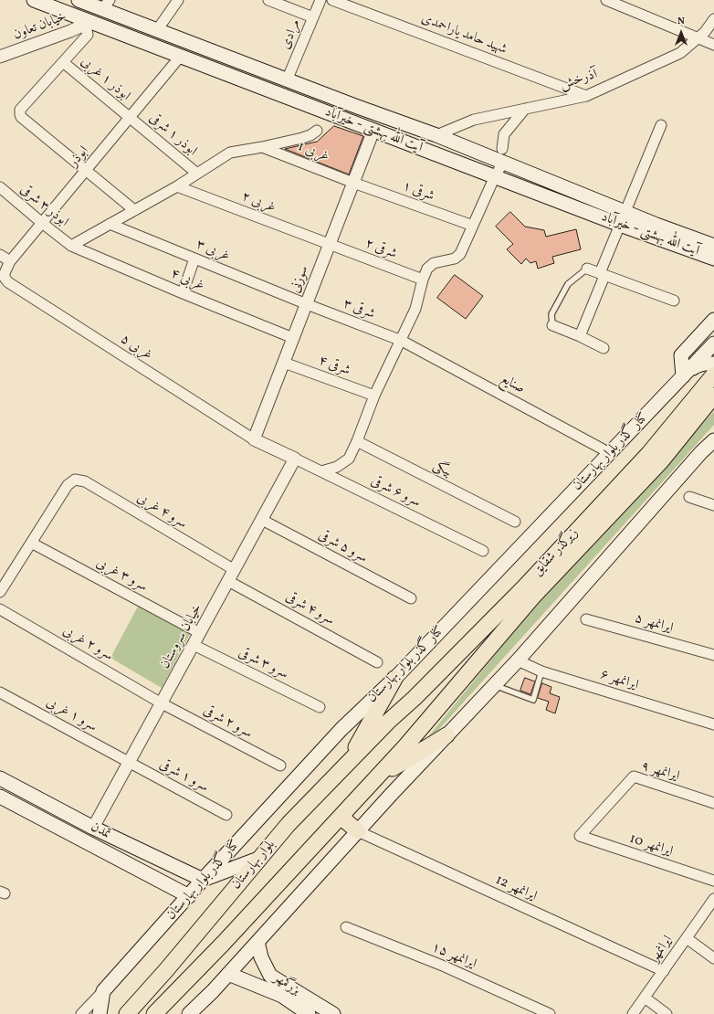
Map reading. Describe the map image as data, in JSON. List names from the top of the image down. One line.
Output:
{"streets":{"main road":["آیت الله بهشتی - خیرآباد","کنار گذر بلوار بهارستان","زیرگذر شقایق","تمدن","بلوار بهارستان","بزرگمهر"],"street":["خیابان تعاون","مرادی","شهید حامد یاراحمدی","ابوذر ۱ غربی","آذرخش","ابوذر ۱ شرقی","غربی 1","ابوذر","شرقی ۱","غربی ۲","ابوذر ۳ شرقی","شرقی ۲","غربی ۳","سوزنی","غربی ۴","شرقی ۳","غربی ۵","شرقی ۴","صنایع","بیگی","سرو ۶ شرقی","سرو ۴ غربی","سرو ۵ شرقی","سرو ۳ غربی","سرو ۴ شرقی","ایرانمهر ۵","خیابان سروستان","سرو ۲ غربی","سرو ۳ شرقی","ایرانمهر ۶","سرو ۱ غربی","سرو ۲ شرقی","ایرانمهر ۹","سرو ۱ شرقی","ایرانمهر 10","ایرانمهر 12","ایرانمهر","ایرانمهر ۱۵"]},"crossings":[["خیابان تعاون","آیت الله بهشتی - خیرآباد"],["مرادی","آیت الله بهشتی - خیرآباد"],["شهید حامد یاراحمدی","آذرخش"],["ابوذر ۱ غربی","ابوذر ۱ شرقی"],["ابوذر ۱ غربی","ابوذر"],["آذرخش","آیت الله بهشتی - خیرآباد"],["آیت الله بهشتی - خیرآباد","ابوذر"],["آیت الله بهشتی - خیرآباد","سوزنی"],["ابوذر ۱ شرقی","ابوذر"],["غربی 1","شرقی ۱"],["غربی 1","سوزنی"],["ابوذر","ابوذر ۳ شرقی"],["ابوذر","غربی ۵"],["شرقی ۱","سوزنی"],["غربی ۲","شرقی ۲"],["غربی ۲","سوزنی"],["ابوذر ۳ شرقی","غربی ۴"],["شرقی ۲","سوزنی"],["غربی ۳","سوزنی"],["غربی ۳","شرقی ۳"],["سوزنی","غربی ۴"],["سوزنی","شرقی ۳"],["سوزنی","غربی ۵"],["سوزنی","شرقی ۴"],["شرقی ۳","صنایع"],["صنایع","کنار گذر بلوار بهارستان"],["کنار گذر بلوار بهارستان","تمدن"],["سرو ۶ شرقی","خیابان سروستان"],["سرو ۴ غربی","سرو ۳ غربی"],["سرو ۴ غربی","سرو ۴ شرقی"],["سرو ۴ غربی","خیابان سروستان"],["سرو ۵ شرقی","خیابان سروستان"],["زیرگذر شقایق","بلوار بهارستان"],["سرو ۳ غربی","خیابان سروستان"],["سرو ۴ شرقی","خیابان سروستان"],["خیابان سروستان","سرو ۲ غربی"],["خیابان سروستان","سرو ۳ شرقی"],["خیابان سروستان","سرو ۱ غربی"],["خیابان سروستان","سرو ۲ شرقی"],["خیابان سروستان","سرو ۱ شرقی"],["خیابان سروستان","تمدن"],["سرو ۲ غربی","سرو ۲ شرقی"],["سرو ۱ غربی","سرو ۱ شرقی"],["ایرانمهر ۹","ایرانمهر 10"],["ایرانمهر 12","ایرانمهر"]],"north":"top"}
